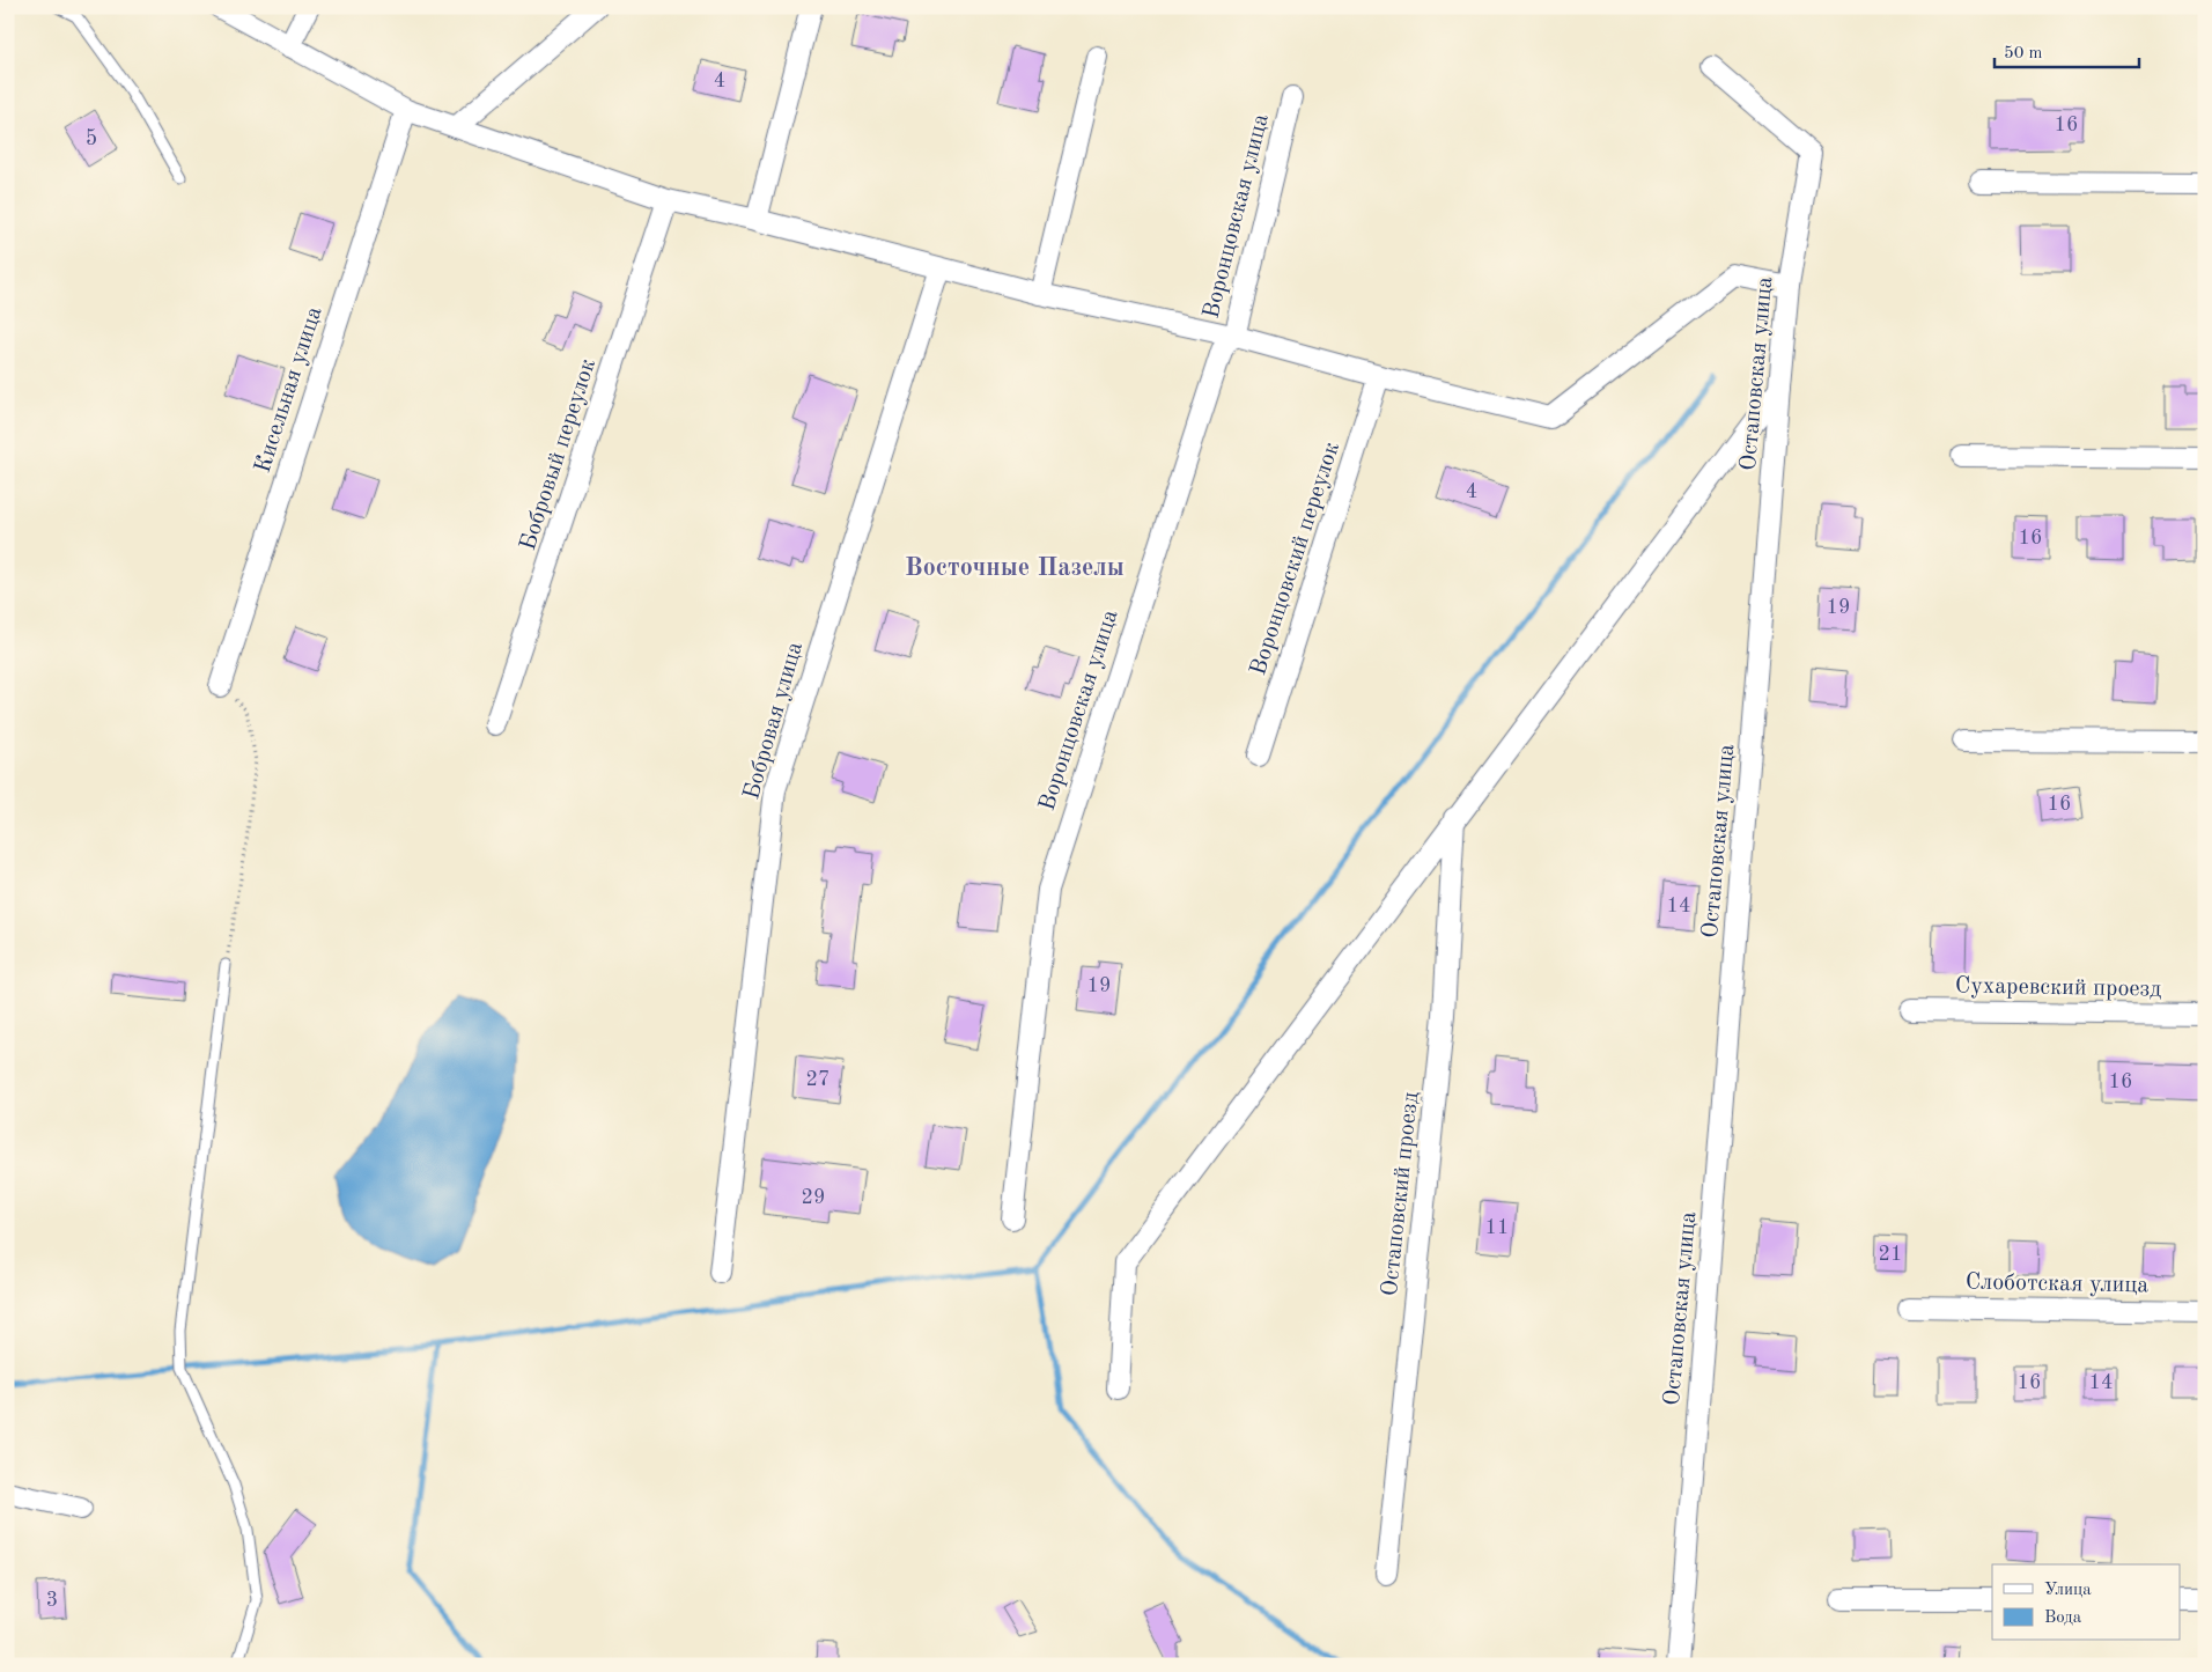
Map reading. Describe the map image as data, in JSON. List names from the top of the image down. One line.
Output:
{"streets":{"street":["Воронцовская улица","Остаповская улица","Кисельная улица","Бобровый переулок","Воронцовский переулок","Бобровая улица","Сухаревский проезд","Остаповский проезд","Слоботская улица"]},"districts":["Восточные Пазелы"],"house_numbers":["4","16","5","4","16","19","16","14","19","27","16","29","11","21","16","14","3"],"legend":["Улица","Вода"],"scale_bar":"50 m"}
